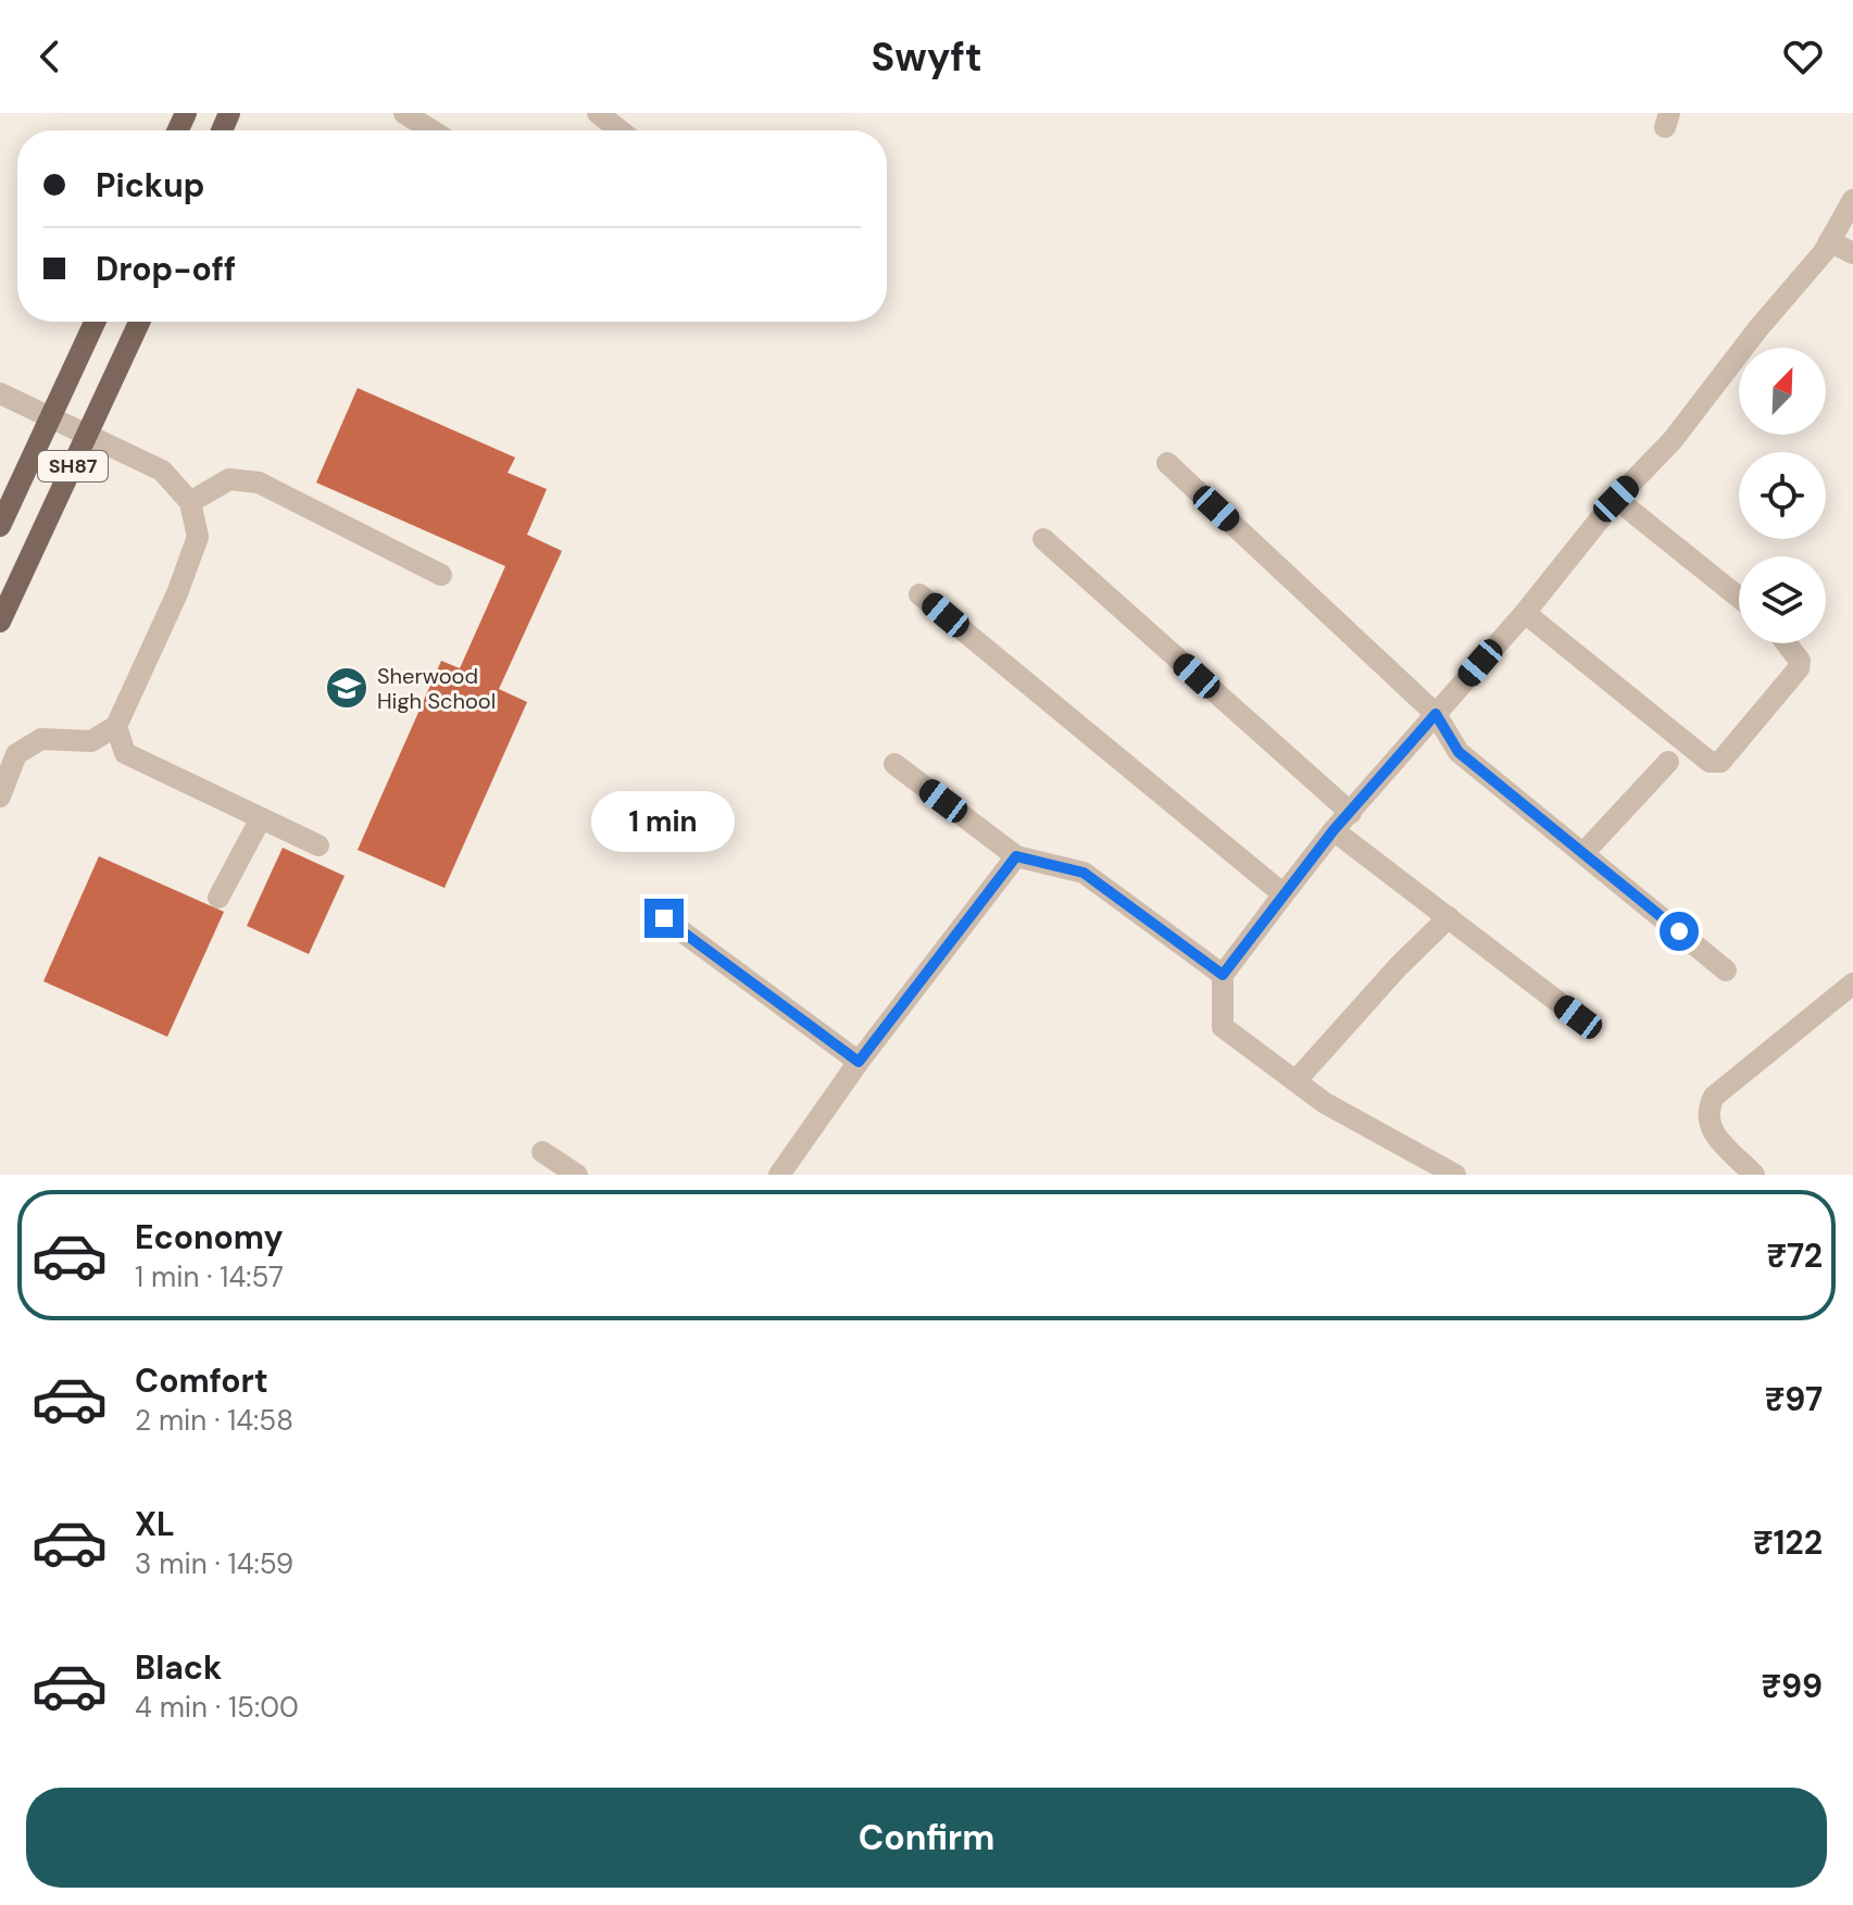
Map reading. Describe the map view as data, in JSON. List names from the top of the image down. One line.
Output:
{"streets":{"main road":["SH87"]},"places":{"school or university":["Sherwood High School"]},"north":"top right","page":{"header":"Swyft","banner":["Pickup","Drop-off"],"bubble":"1 min","list":[{"name":"Economy","note":"1 min · 14:57","value":"₹72"},{"name":"Comfort","note":"2 min · 14:58","value":"₹97"},{"name":"XL","note":"3 min · 14:59","value":"₹122"},{"name":"Black","note":"4 min · 15:00","value":"₹99"}],"buttons":"Confirm"}}
